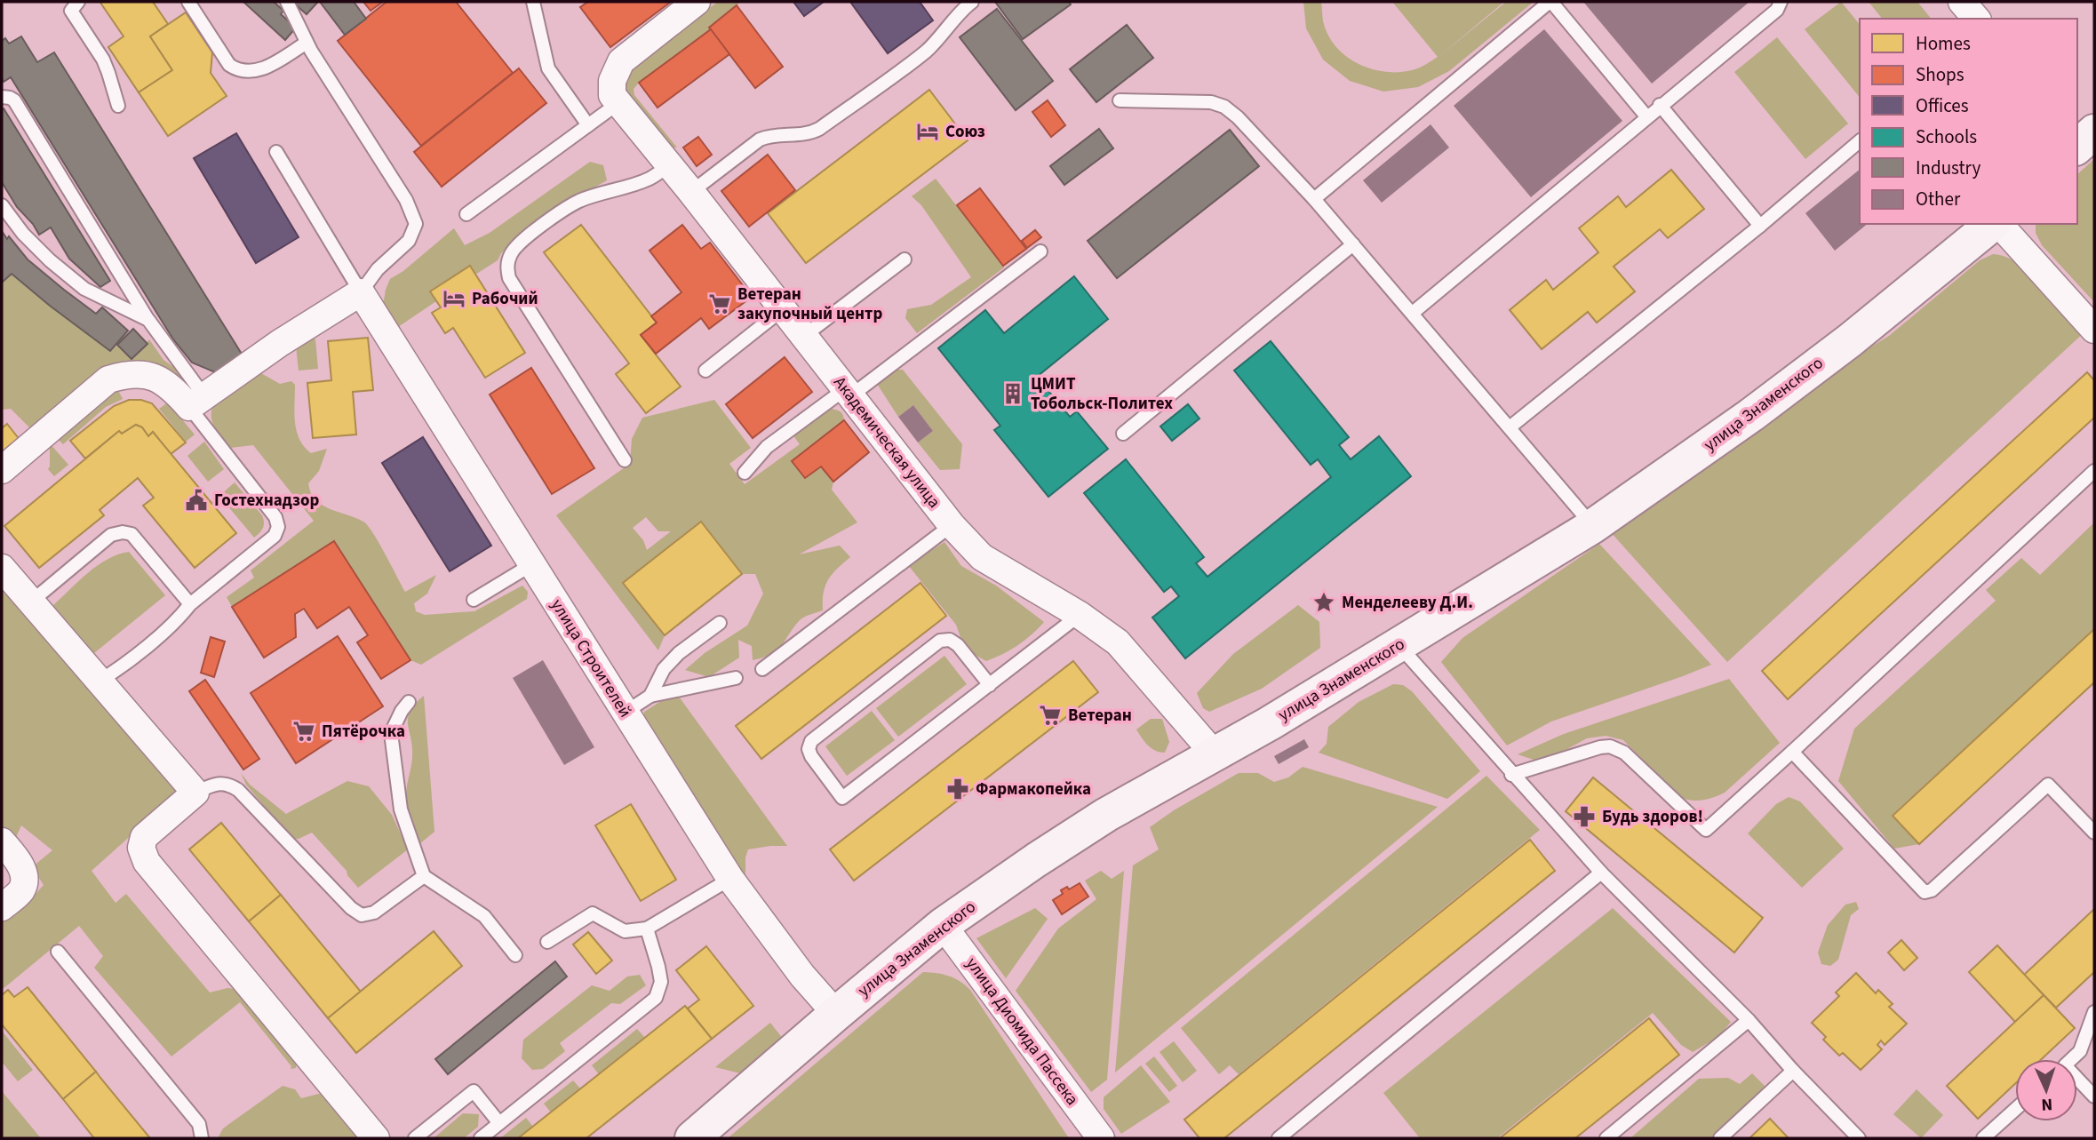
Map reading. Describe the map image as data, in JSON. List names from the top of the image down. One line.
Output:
{"streets":{"main road":["улица Знаменского"],"street":["Академическая улица","улица Строителей","улица Диомида Пассека"]},"crossings":[["улица Знаменского","Академическая улица"],["улица Знаменского","улица Строителей"],["улица Знаменского","улица Диомида Пассека"]],"places":{"hotel":["Союз","Рабочий"],"supermarket":["Ветеран закупочный центр","Ветеран","Пятёрочка"],"building":["ЦМИТ Тобольск-Политех"],"public building":["Гостехнадзор"],"place":["Менделееву Д.И."],"pharmacy":["Фармакопейка","Будь здоров!"]},"legend":["Homes","Shops","Offices","Schools","Industry","Other"],"north":"bottom"}
